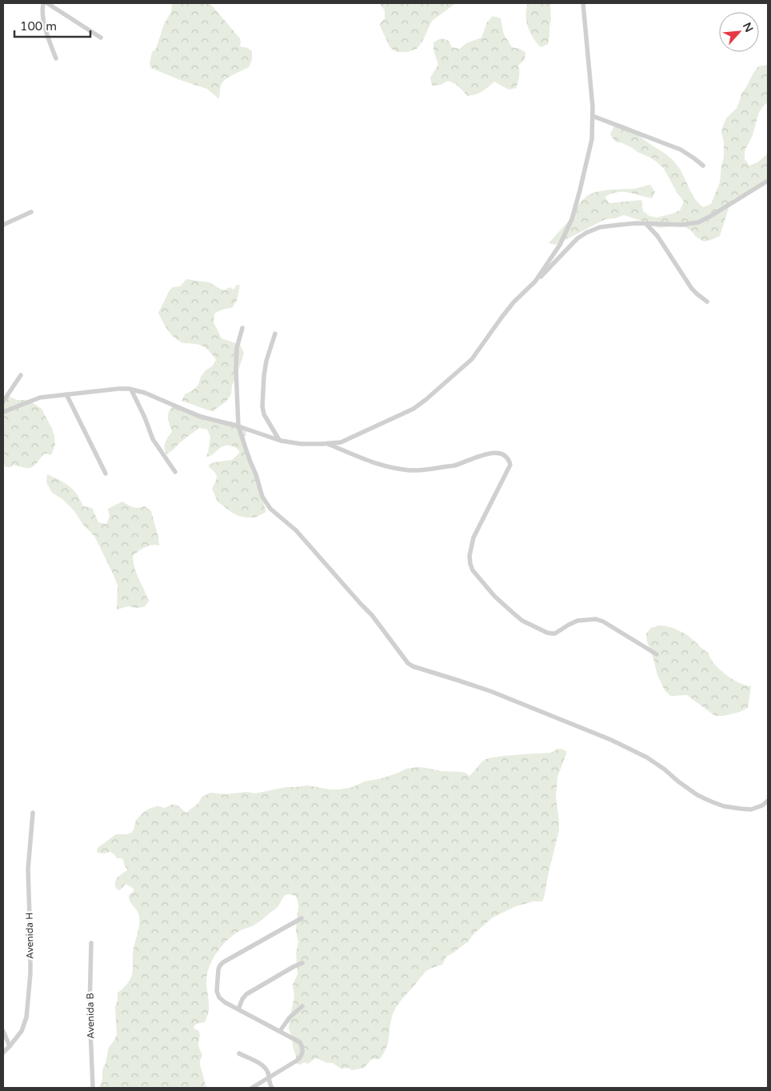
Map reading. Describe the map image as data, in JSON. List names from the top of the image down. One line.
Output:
{"streets":{"street":["Avenida H","Avenida B"]},"scale_bar":"100 m","north":"top right"}
